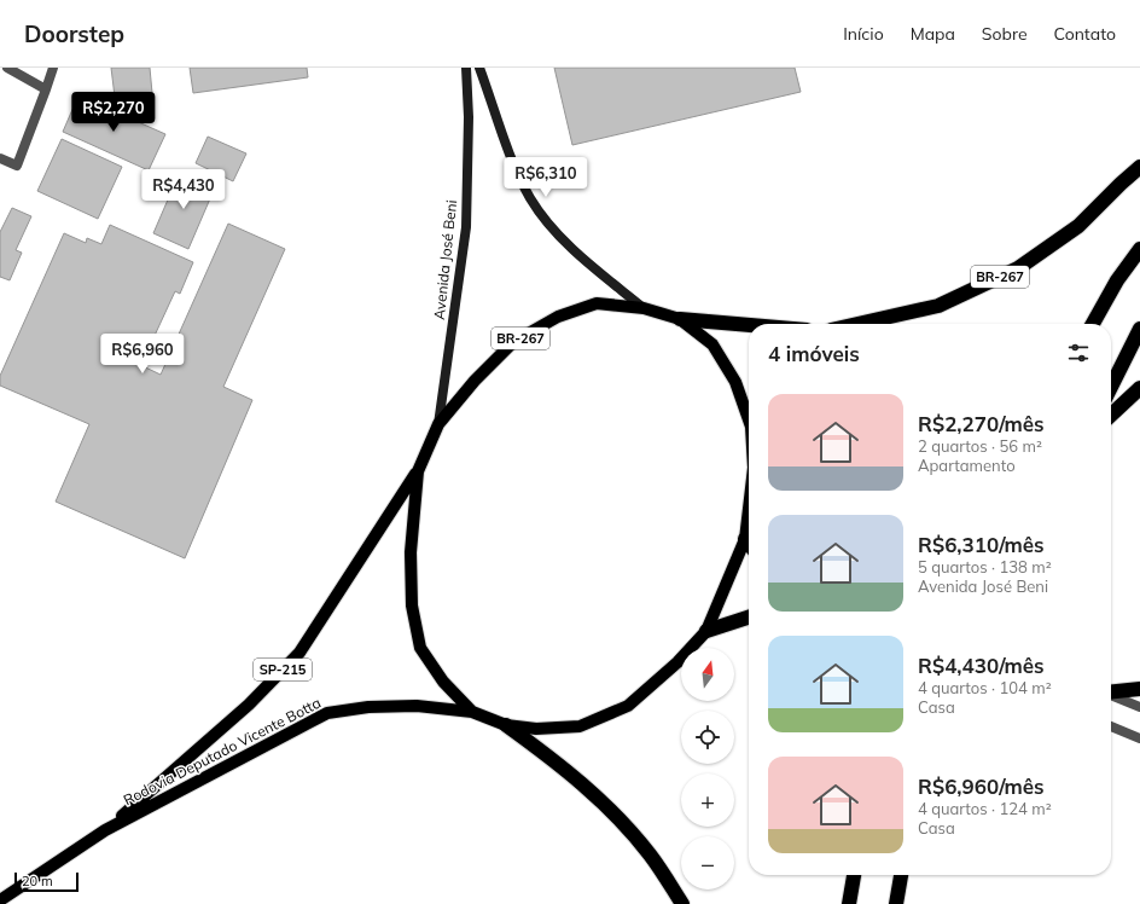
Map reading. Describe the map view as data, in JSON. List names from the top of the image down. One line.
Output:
{"streets":{"highway":["BR-267"],"main road":["Avenida José Beni","SP-215","Rodovia Deputado Vicente Botta"]},"crossings":[["Avenida José Beni","BR-267"],["BR-267","Rodovia Deputado Vicente Botta"]],"scale_bar":"20 m","north":"top","page":{"header":"Doorstep","nav":["Início","Mapa","Sobre","Contato"],"price":["R$2,270","R$6,310","R$4,430","R$6,960"],"heading":"4 imóveis","list":[{"name":"R$2,270/mês","note":"2 quartos · 56 m² · Apartamento"},{"name":"R$6,310/mês","note":"5 quartos · 138 m² · Avenida José Beni"},{"name":"R$4,430/mês","note":"4 quartos · 104 m² · Casa"},{"name":"R$6,960/mês","note":"4 quartos · 124 m² · Casa"}],"map_buttons":["+","−"],"scale":"20 m"}}
